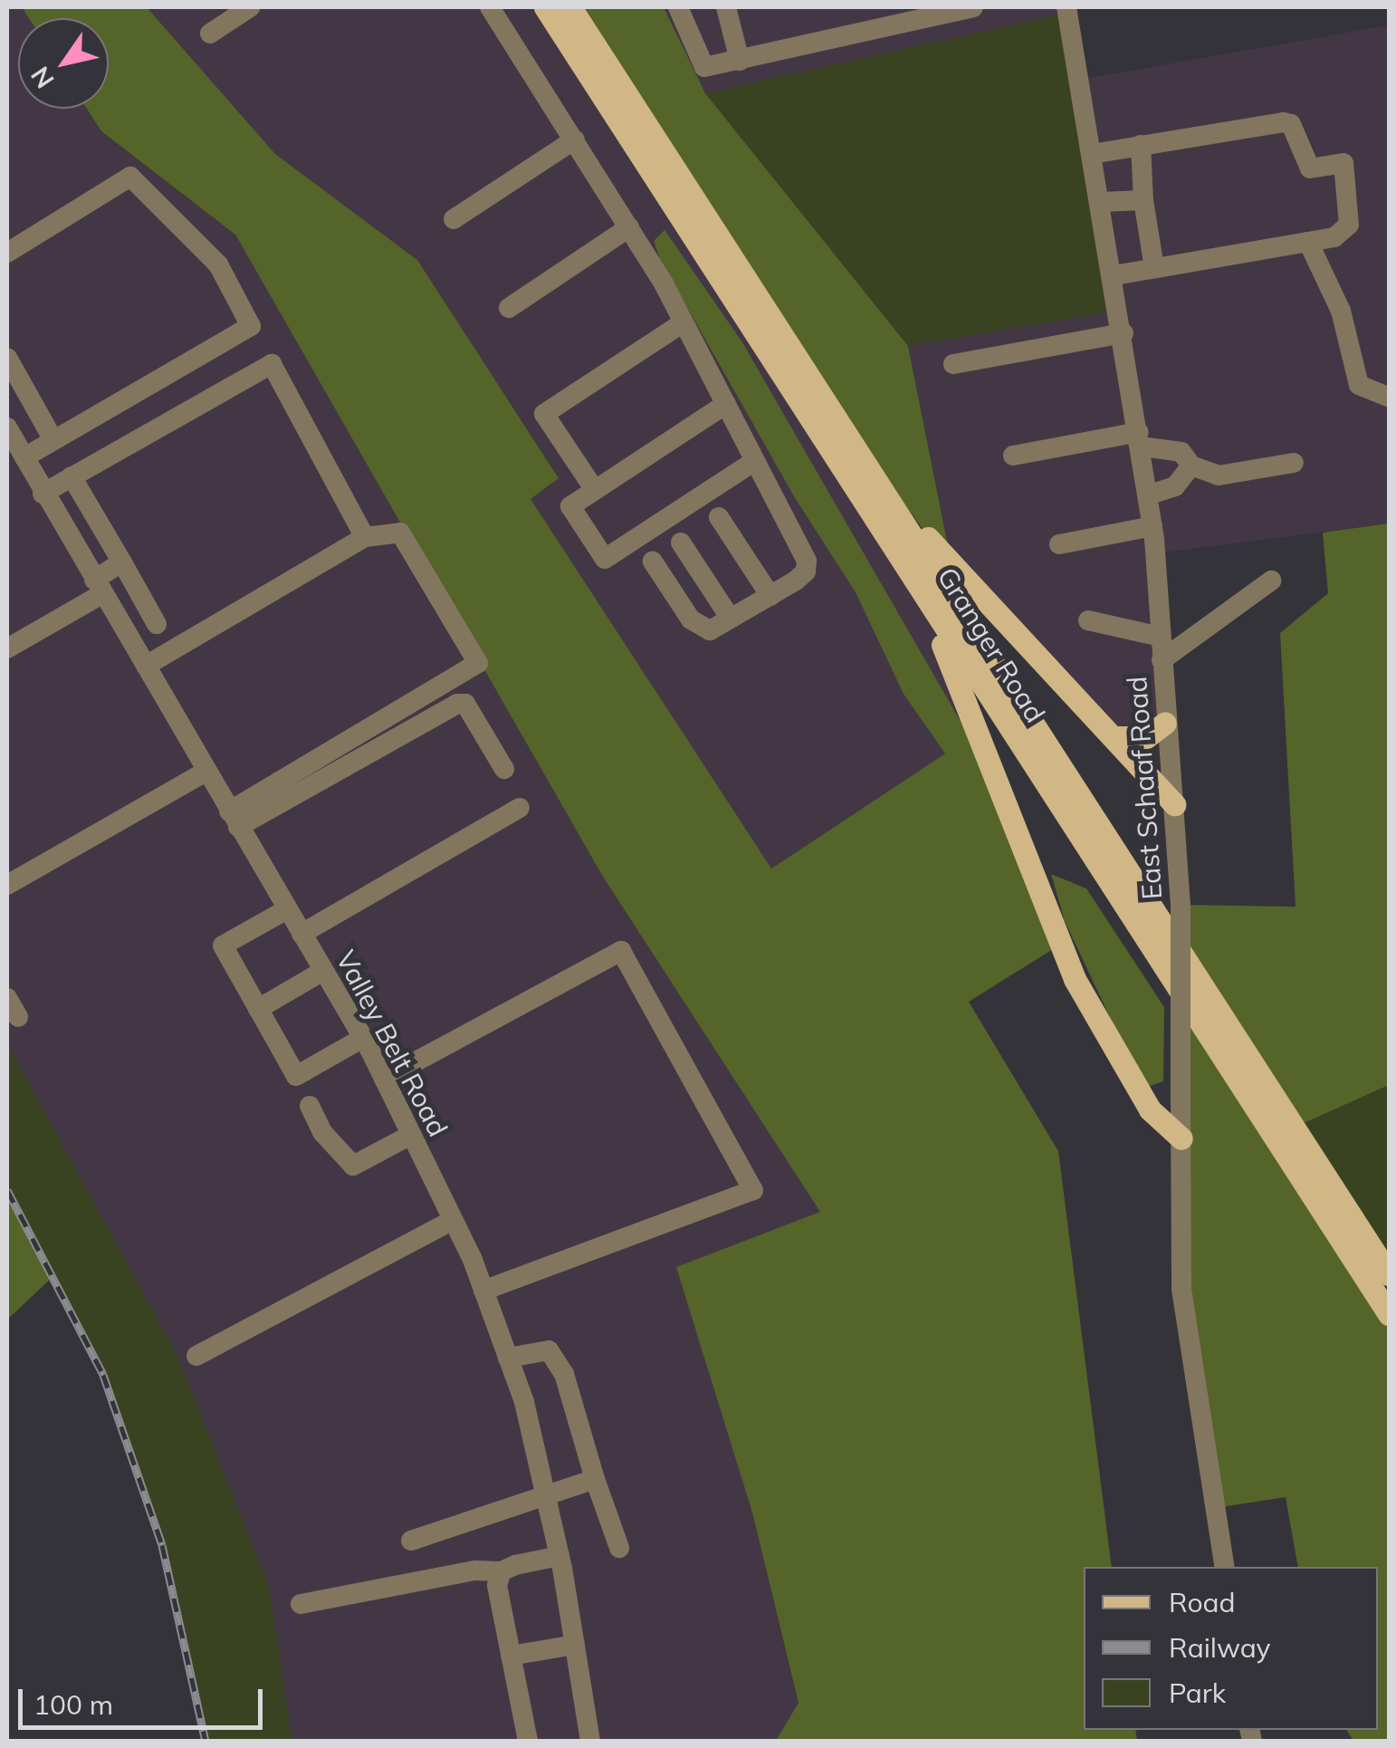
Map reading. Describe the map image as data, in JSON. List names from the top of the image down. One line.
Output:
{"streets":{"main road":["Granger Road"],"street":["East Schaaf Road","Valley Belt Road"]},"legend":["Road","Railway","Park"],"scale_bar":"100 m","north":"bottom left"}
